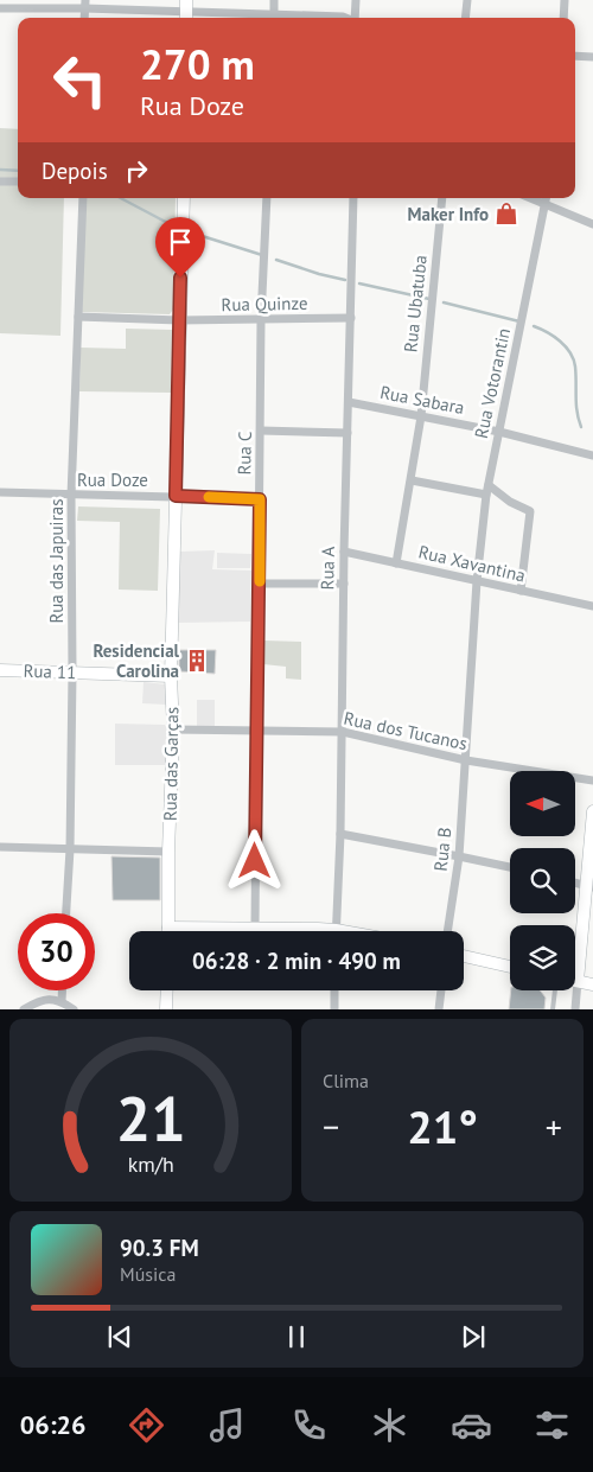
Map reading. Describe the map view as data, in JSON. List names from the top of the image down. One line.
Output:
{"streets":{"street":["Rua Quinze","Rua Ubatuba","Rua Votorantin","Rua Sabara","Rua C","Rua Doze","Rua das Japuiras","Rua Xavantina","Rua A","Rua 11","Rua dos Tucanos","Rua das Garças","Rua B"]},"crossings":[["Rua Quinze","Rua C"],["Rua Quinze","Rua das Japuiras"],["Rua Quinze","Rua A"],["Rua Quinze","Rua das Garças"],["Rua Ubatuba","Rua Sabara"],["Rua Ubatuba","Rua Xavantina"],["Rua Votorantin","Rua Sabara"],["Rua Votorantin","Rua Xavantina"],["Rua Sabara","Rua A"],["Rua C","Rua Doze"],["Rua C","Rua dos Tucanos"],["Rua Doze","Rua das Japuiras"],["Rua Doze","Rua das Garças"],["Rua das Japuiras","Rua 11"],["Rua Xavantina","Rua A"],["Rua A","Rua dos Tucanos"],["Rua 11","Rua das Garças"],["Rua dos Tucanos","Rua das Garças"],["Rua dos Tucanos","Rua B"]],"places":{"shop":["Maker Info"],"building":["Residencial Carolina"]},"north":"left","page":{"turn":["270 m","Rua Doze"],"then":"Depois","limit":"30","trip":"06:28 · 2 min · 490 m","tile":"Clima","heat":["−","21°","+"],"song":["90.3 FM","Música"],"tabs":"06:26","gauge":["21","km/h"]}}
